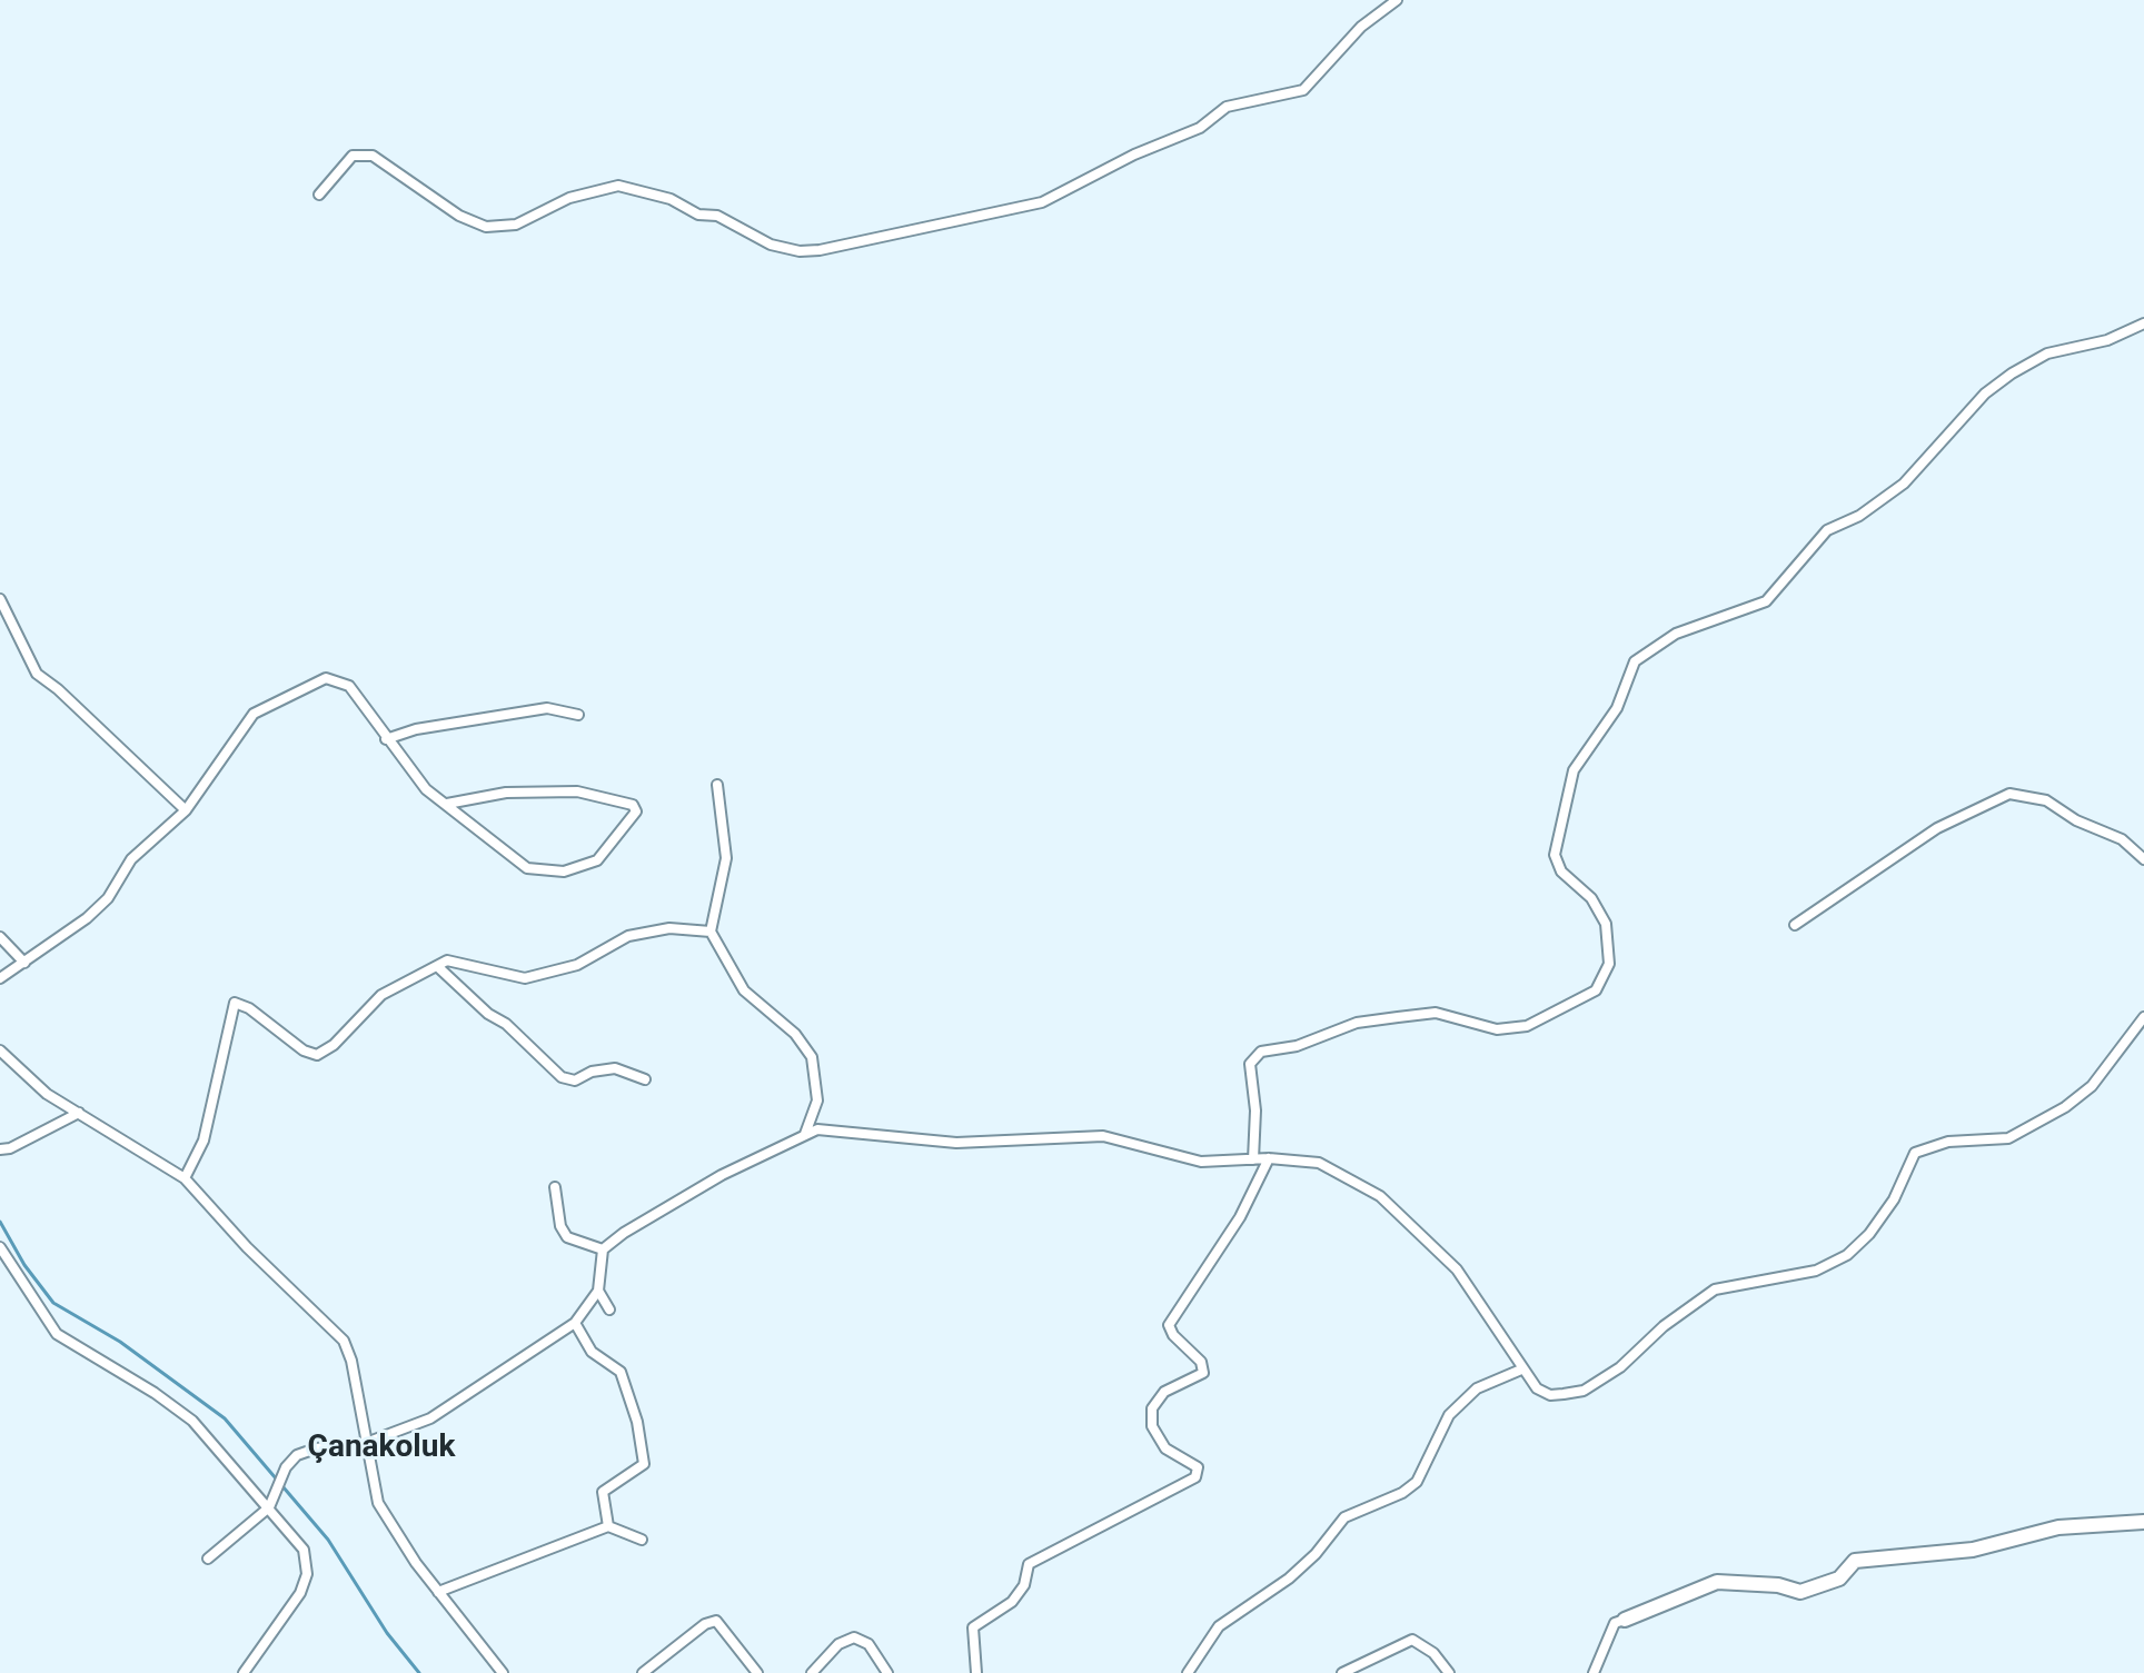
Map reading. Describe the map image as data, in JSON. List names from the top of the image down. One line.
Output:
{"districts":["Çanakoluk"]}
